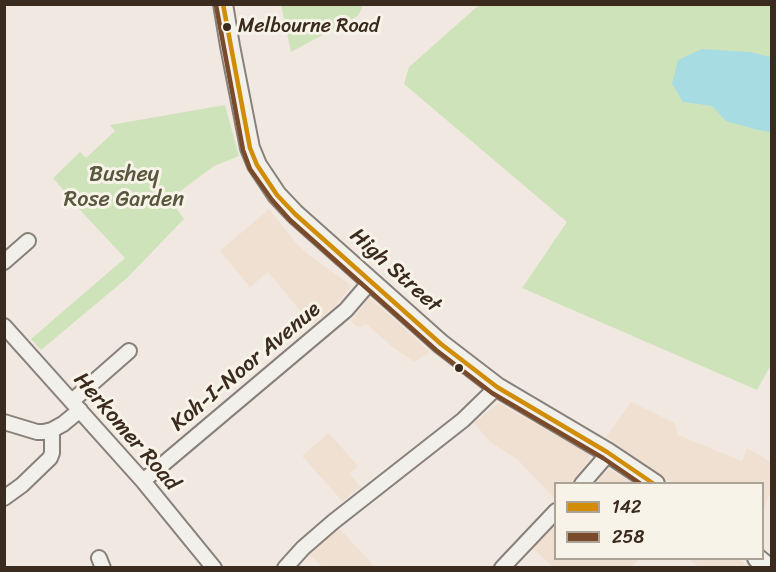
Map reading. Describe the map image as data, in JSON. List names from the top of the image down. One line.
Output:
{"streets":{"main road":["High Street"],"street":["Koh-I-Noor Avenue","Herkomer Road"]},"crossings":[["High Street","Koh-I-Noor Avenue"],["Koh-I-Noor Avenue","Herkomer Road"]],"parks":["Bushey Rose Garden"],"places":["Melbourne Road"],"lines":["transit line 142","transit line 258"],"legend":["142","258"]}
